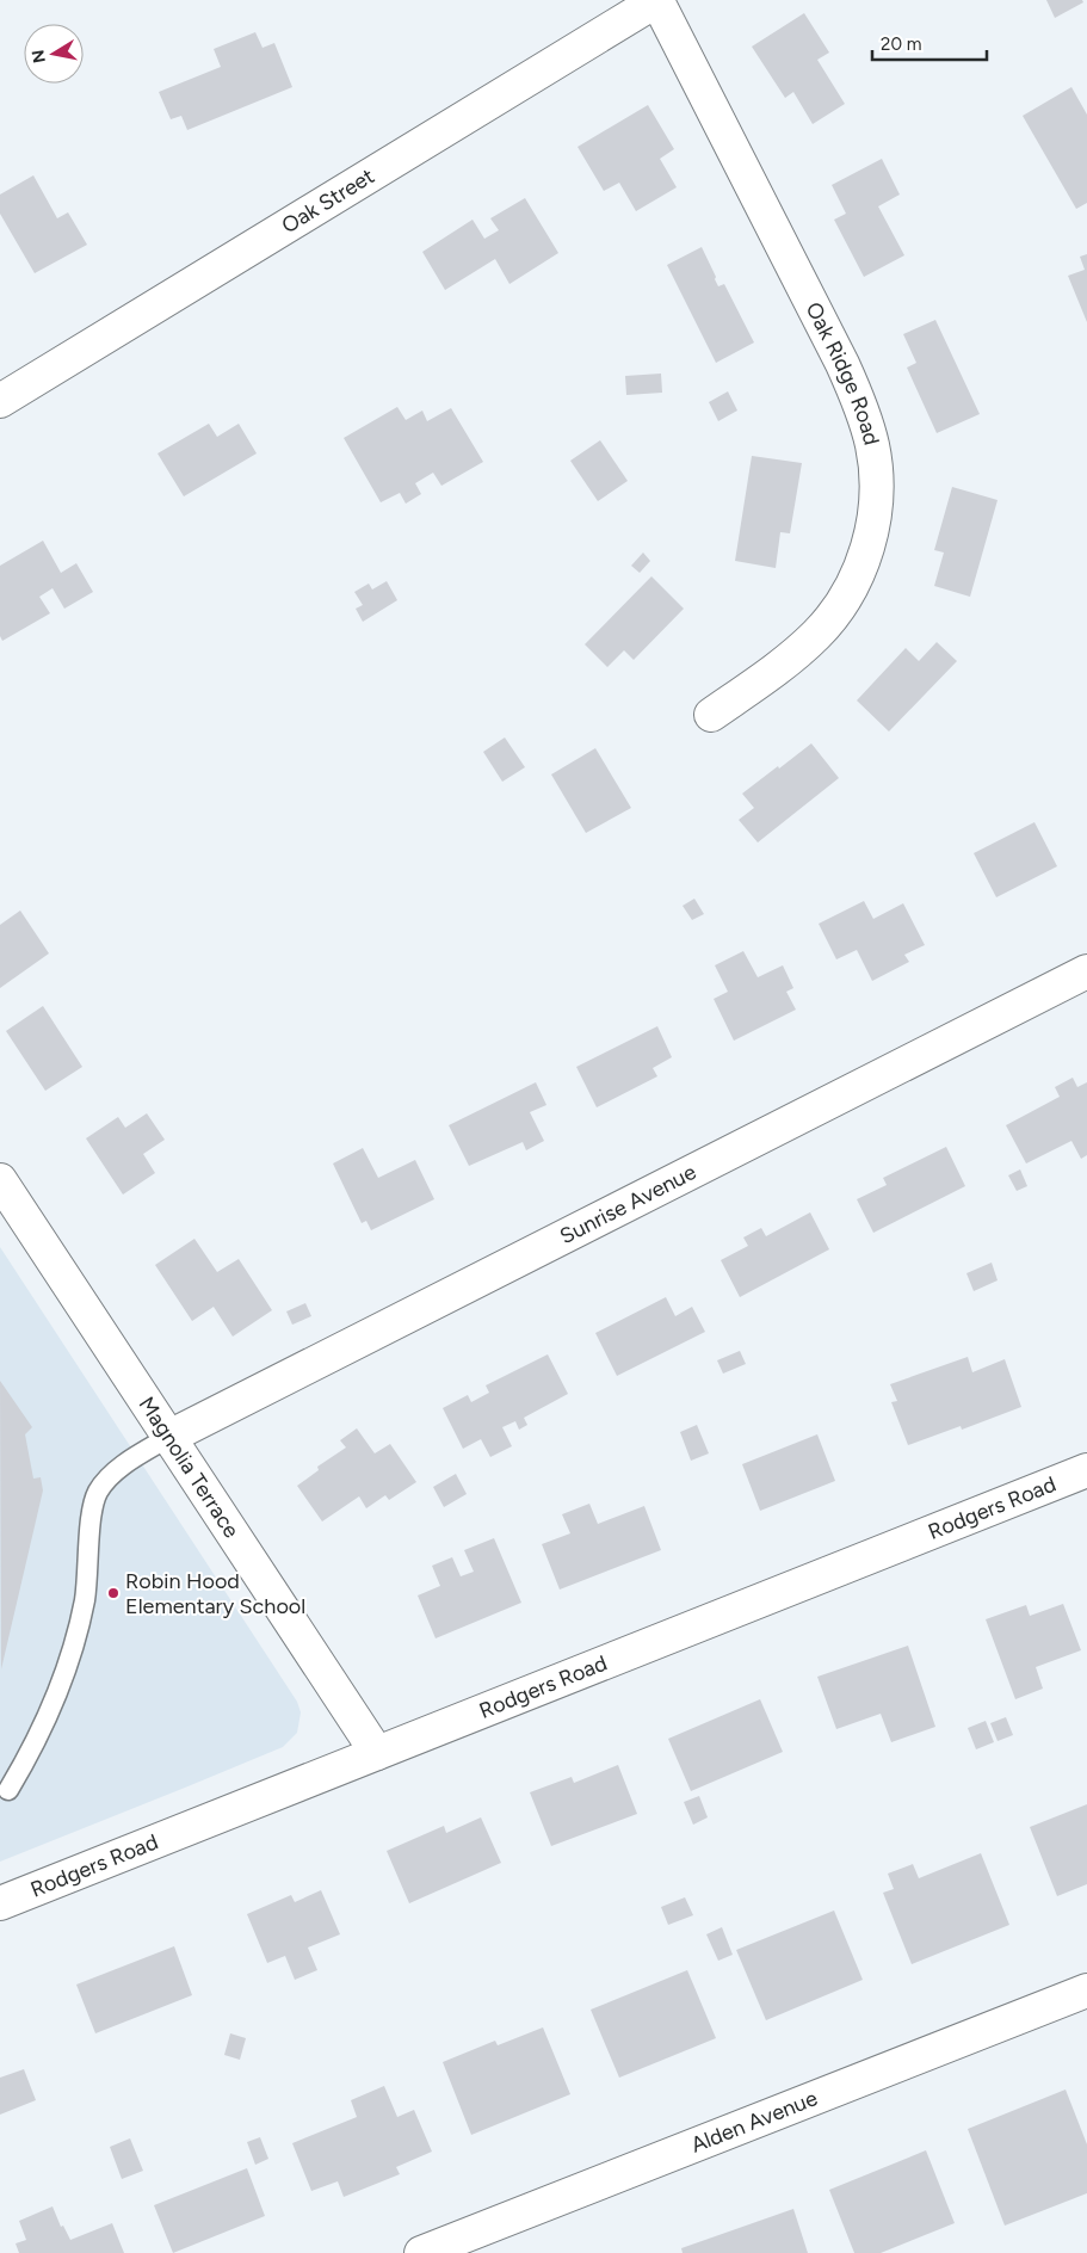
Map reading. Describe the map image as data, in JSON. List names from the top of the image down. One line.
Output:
{"streets":{"street":["Oak Street","Oak Ridge Road","Sunrise Avenue","Magnolia Terrace","Rodgers Road","Alden Avenue"]},"crossings":[["Oak Street","Oak Ridge Road"],["Sunrise Avenue","Magnolia Terrace"],["Magnolia Terrace","Rodgers Road"]],"places":["Robin Hood Elementary School"],"scale_bar":"20 m","north":"left"}
